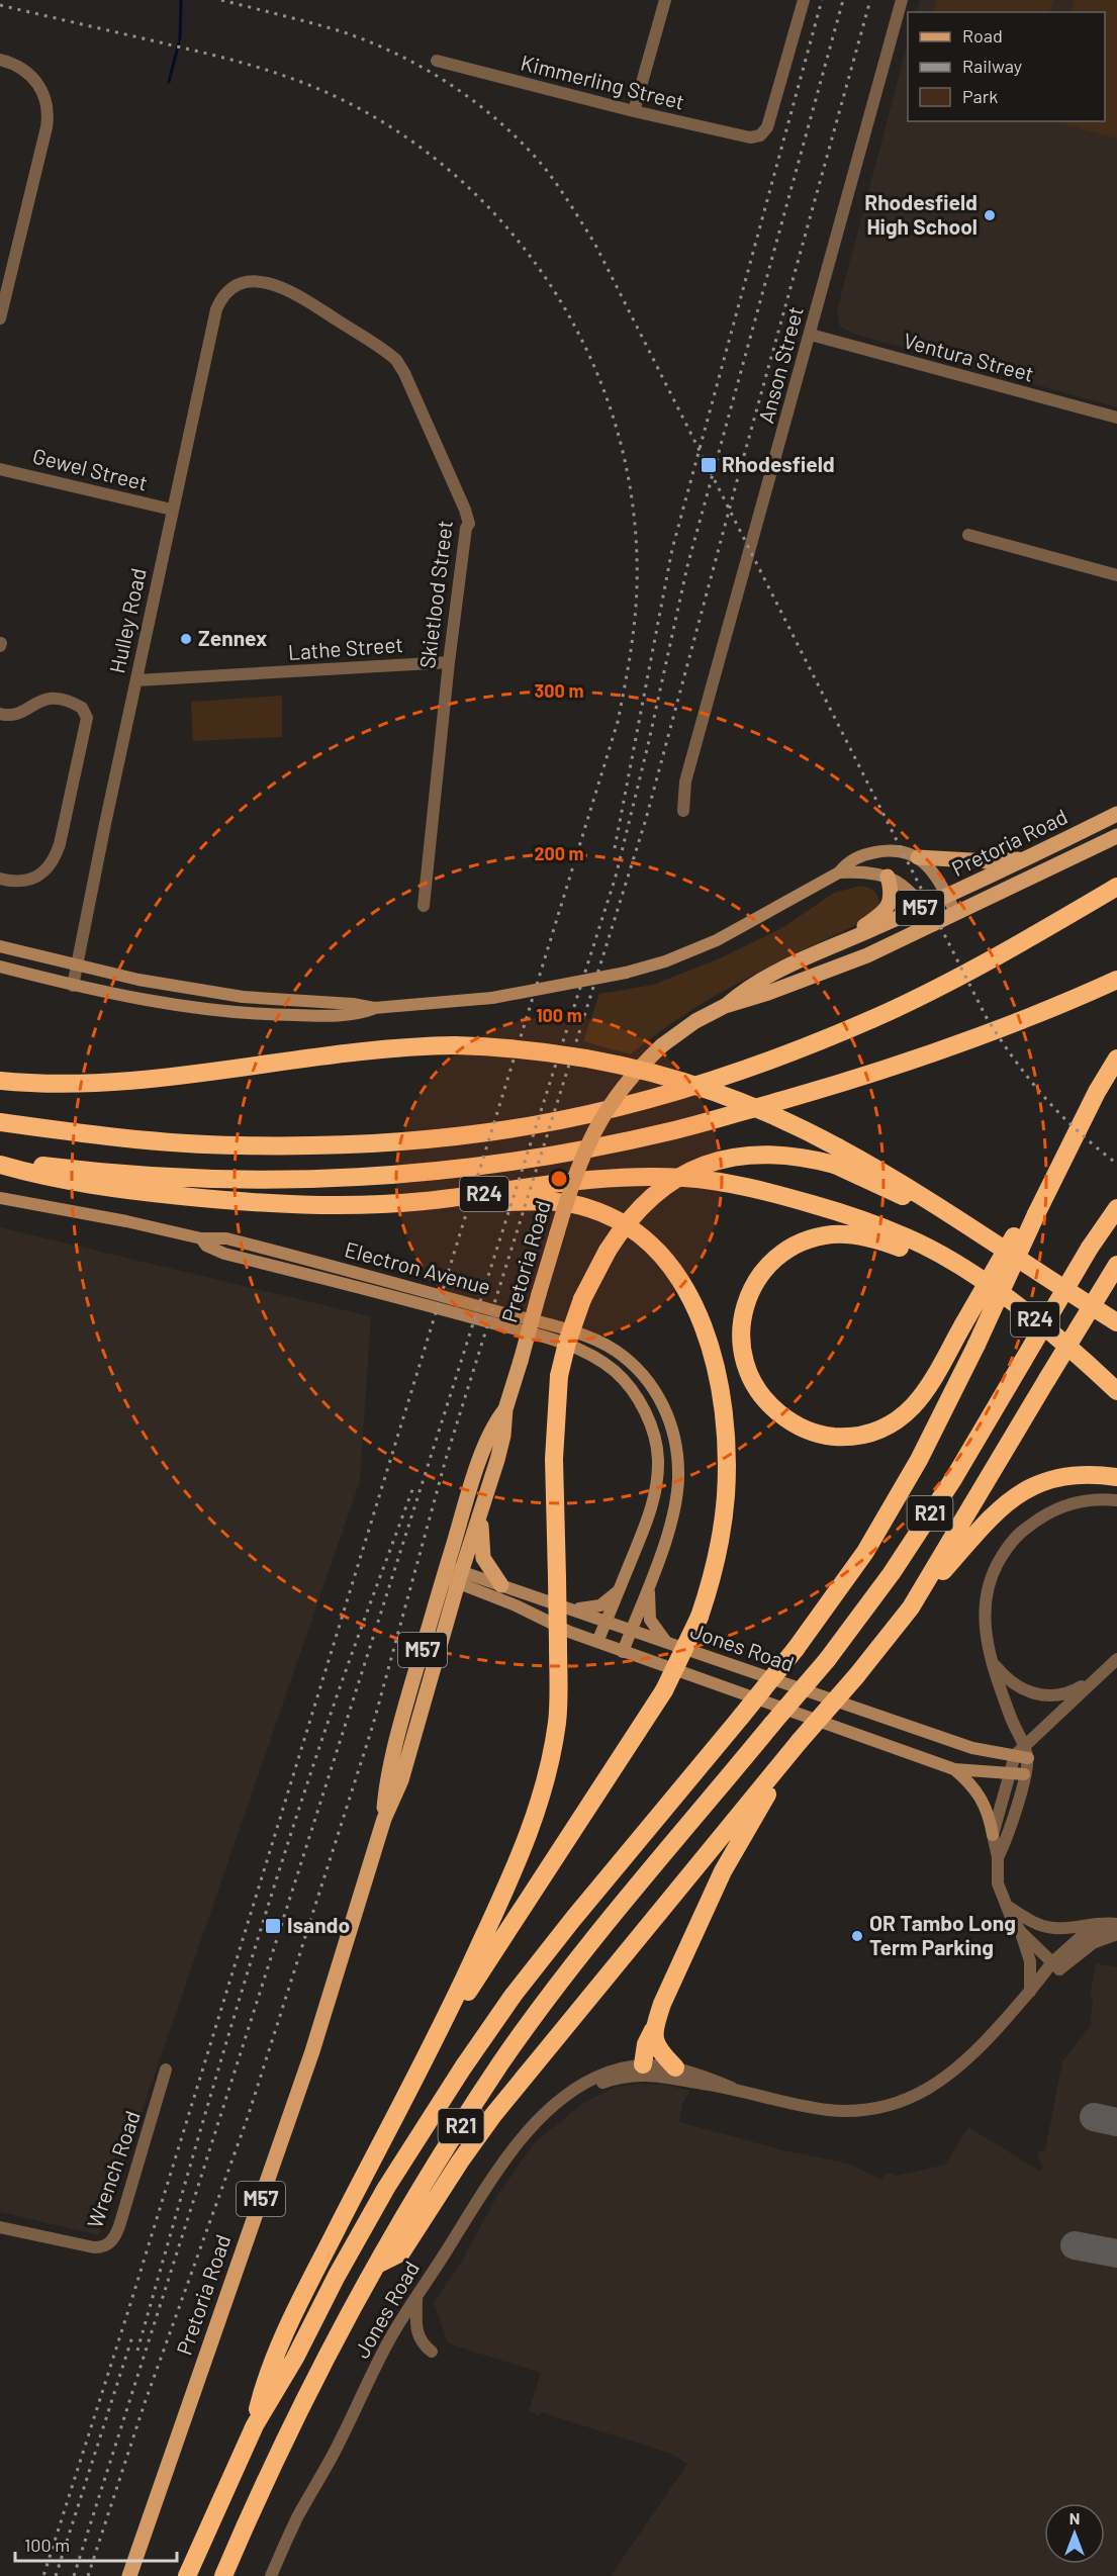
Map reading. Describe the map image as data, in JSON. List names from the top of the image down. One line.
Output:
{"streets":{"highway":["R24","R21"],"main road":["Pretoria Road","M57","Electron Avenue","Jones Road"],"street":["Kimmerling Street","Ventura Street","Anson Street","Gewel Street","Skietlood Street","Hulley Road","Lathe Street","Wrench Road"]},"crossings":[["Ventura Street","Anson Street"],["Gewel Street","Hulley Road"],["Skietlood Street","Hulley Road"],["Skietlood Street","Lathe Street"],["Hulley Road","Lathe Street"],["Pretoria Road","Jones Road"],["Electron Avenue","Jones Road"]],"places":{"other":["Rhodesfield High School","Zennex","OR Tambo Long Term Parking"],"transit":["Rhodesfield","Isando"]},"legend":["Road","Railway","Park"],"scale_bar":"100 m","north":"top","rings":["300 m","200 m","100 m"]}
